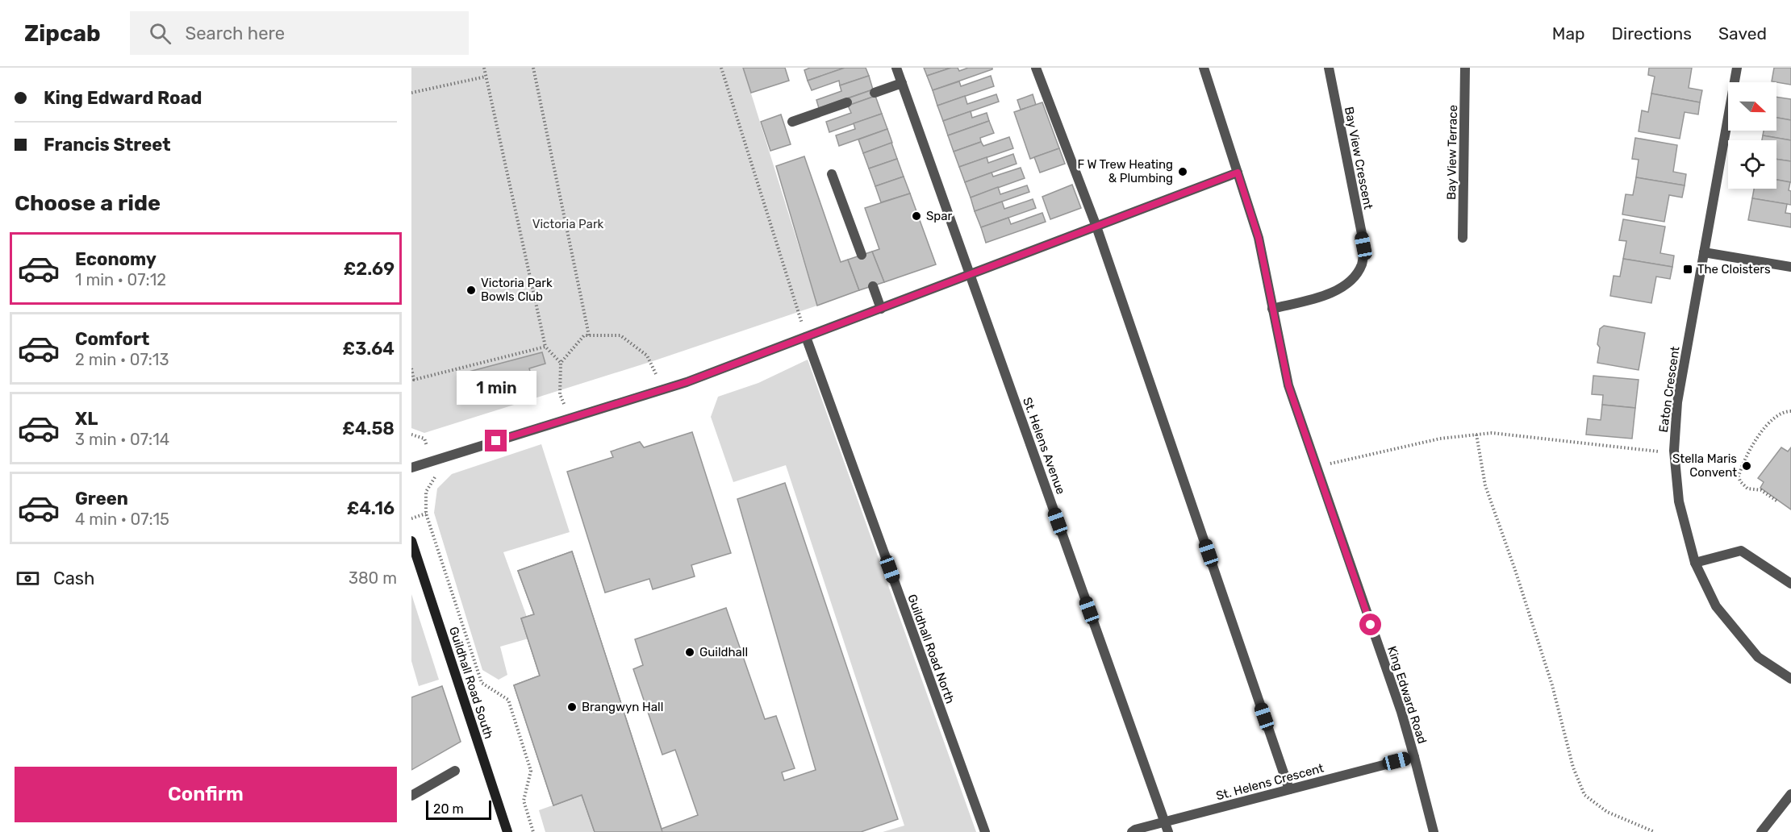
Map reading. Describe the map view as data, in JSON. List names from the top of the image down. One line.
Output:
{"streets":{"main road":["Guildhall Road South"],"street":["Bay View Terrace","Bay View Crescent","Eaton Crescent","St. Helens Avenue","Guildhall Road North","King Edward Road","St. Helens Crescent"]},"crossings":[["Bay View Crescent","King Edward Road"],["St. Helens Avenue","St. Helens Crescent"],["King Edward Road","St. Helens Crescent"]],"parks":["Victoria Park"],"places":{"other":["F W Trew Heating & Plumbing","Spar","Victoria Park Bowls Club","Stella Maris Convent","Guildhall","Brangwyn Hall"],"transit":["The Cloisters"]},"scale_bar":"20 m","north":"right","page":{"header":"Zipcab","search":"Search here","nav":["Map","Directions","Saved"],"banner":["King Edward Road","Francis Street"],"heading":"Choose a ride","list":[{"name":"Economy","note":"1 min · 07:12","value":"£2.69"},{"name":"Comfort","note":"2 min · 07:13","value":"£3.64"},{"name":"XL","note":"3 min · 07:14","value":"£4.58"},{"name":"Green","note":"4 min · 07:15","value":"£4.16"}],"bubble":"1 min","pay":["Cash","380 m"],"buttons":"Confirm","scale":"20 m"}}
